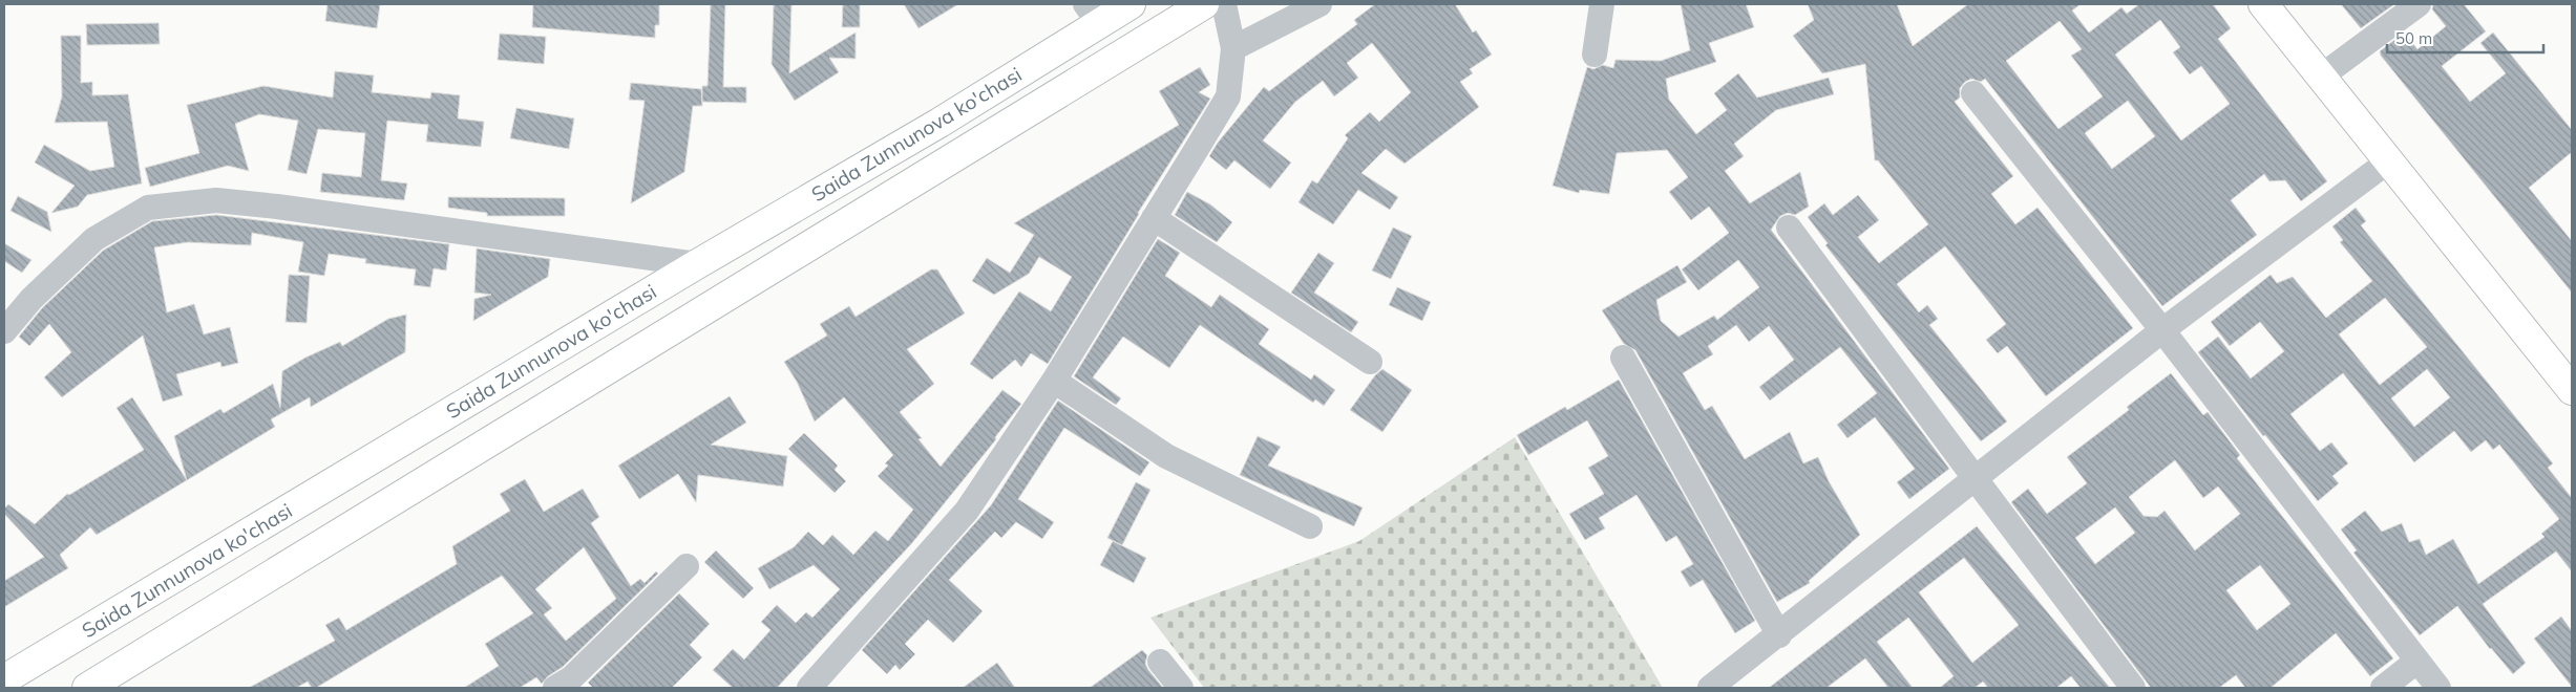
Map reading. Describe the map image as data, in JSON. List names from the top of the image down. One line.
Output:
{"streets":{"main road":["Saida Zunnunova ko'chasi"]},"scale_bar":"50 m"}
